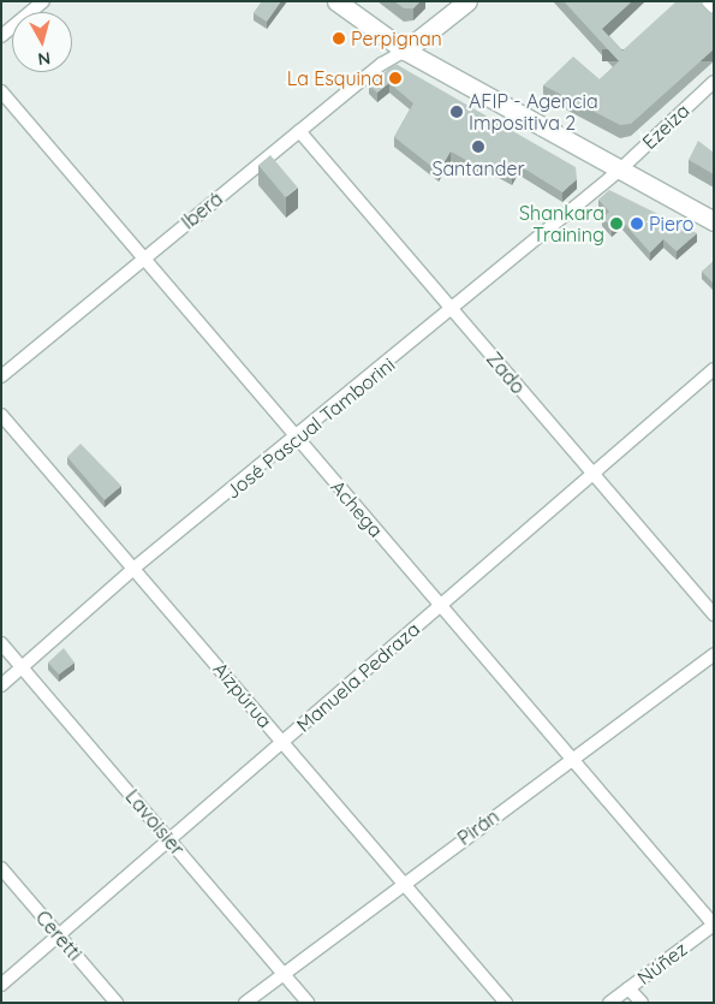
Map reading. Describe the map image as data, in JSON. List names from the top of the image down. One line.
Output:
{"streets":{"street":["Ezeiza","Iberá","Zado","José Pascual Tamborini","Achega","Manuela Pedraza","Aizpúrua","Lavoisier","Pirán","Ceretti","Núñez"]},"crossings":[["Ezeiza","José Pascual Tamborini"],["Iberá","Zado"],["Iberá","Achega"],["Zado","José Pascual Tamborini"],["Zado","Manuela Pedraza"],["José Pascual Tamborini","Achega"],["José Pascual Tamborini","Aizpúrua"],["José Pascual Tamborini","Lavoisier"],["Achega","Manuela Pedraza"],["Achega","Pirán"],["Achega","Núñez"],["Manuela Pedraza","Aizpúrua"],["Manuela Pedraza","Lavoisier"],["Manuela Pedraza","Ceretti"],["Aizpúrua","Pirán"],["Lavoisier","Pirán"]],"places":["Perpignan","La Esquina","AFIP - Agencia Impositiva 2","Santander","Shankara Training","Piero"],"north":"bottom"}
